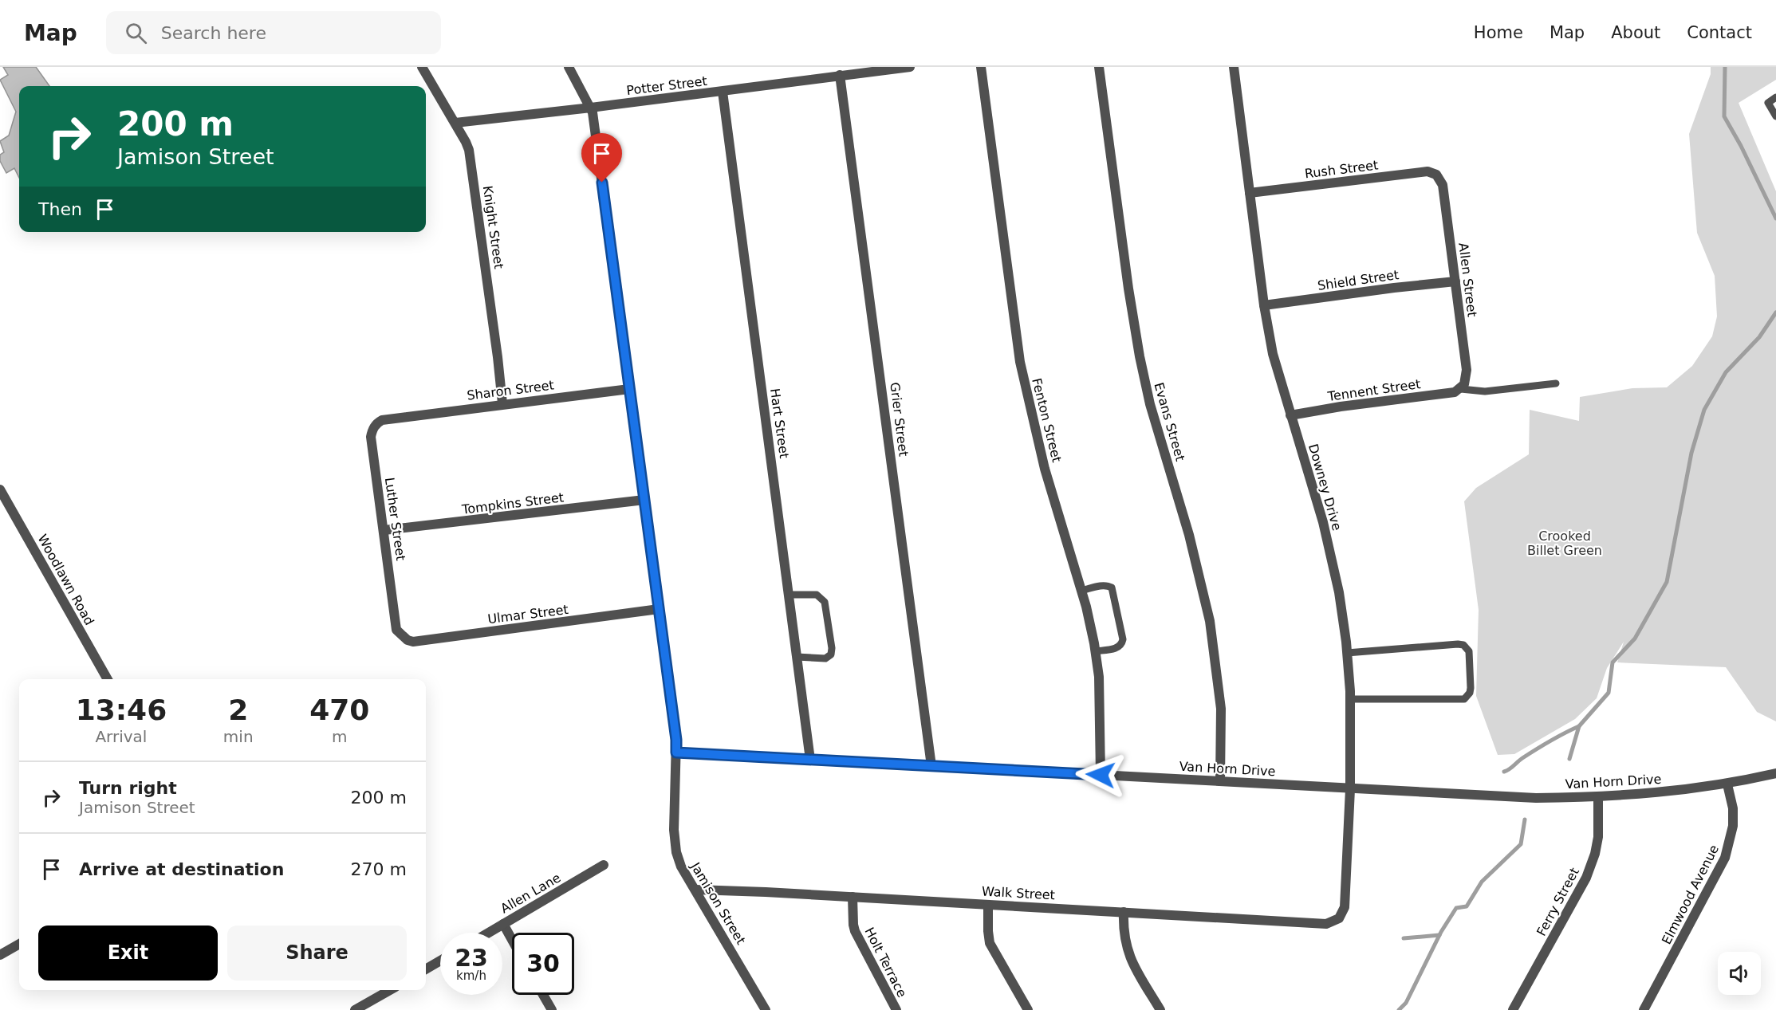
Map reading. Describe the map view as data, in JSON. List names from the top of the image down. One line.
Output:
{"streets":{"street":["Potter Street","Rush Street","Knight Street","Shield Street","Allen Street","Sharon Street","Tennent Street","Grier Street","Fenton Street","Evans Street","Hart Street","Downey Drive","Tompkins Street","Luther Street","Woodlawn Road","Ulmar Street","Van Horn Drive","Allen Lane","Walk Street","Elmwood Avenue","Ferry Street","Jamison Street","Holt Terrace"]},"crossings":[["Potter Street","Knight Street"],["Potter Street","Grier Street"],["Potter Street","Hart Street"],["Potter Street","Jamison Street"],["Rush Street","Allen Street"],["Rush Street","Downey Drive"],["Knight Street","Sharon Street"],["Shield Street","Allen Street"],["Shield Street","Downey Drive"],["Allen Street","Tennent Street"],["Sharon Street","Luther Street"],["Sharon Street","Jamison Street"],["Tennent Street","Downey Drive"],["Grier Street","Van Horn Drive"],["Fenton Street","Van Horn Drive"],["Evans Street","Van Horn Drive"],["Hart Street","Van Horn Drive"],["Downey Drive","Van Horn Drive"],["Downey Drive","Walk Street"],["Tompkins Street","Luther Street"],["Tompkins Street","Jamison Street"],["Luther Street","Ulmar Street"],["Ulmar Street","Jamison Street"],["Van Horn Drive","Elmwood Avenue"],["Van Horn Drive","Ferry Street"],["Van Horn Drive","Jamison Street"],["Walk Street","Jamison Street"],["Walk Street","Holt Terrace"]],"parks":["Crooked Billet Green"],"page":{"header":"Map","search":"Search here","nav":["Home","Map","About","Contact"],"turn":["200 m","Jamison Street"],"then":"Then","eta":["13:46","Arrival","2","min","470","m"],"list":[{"name":"Turn right","note":"Jamison Street","value":"200 m"},{"name":"Arrive at destination","value":"270 m"}],"buttons":["Exit","Share"],"speed":"23 km/h","limit":"30"}}
